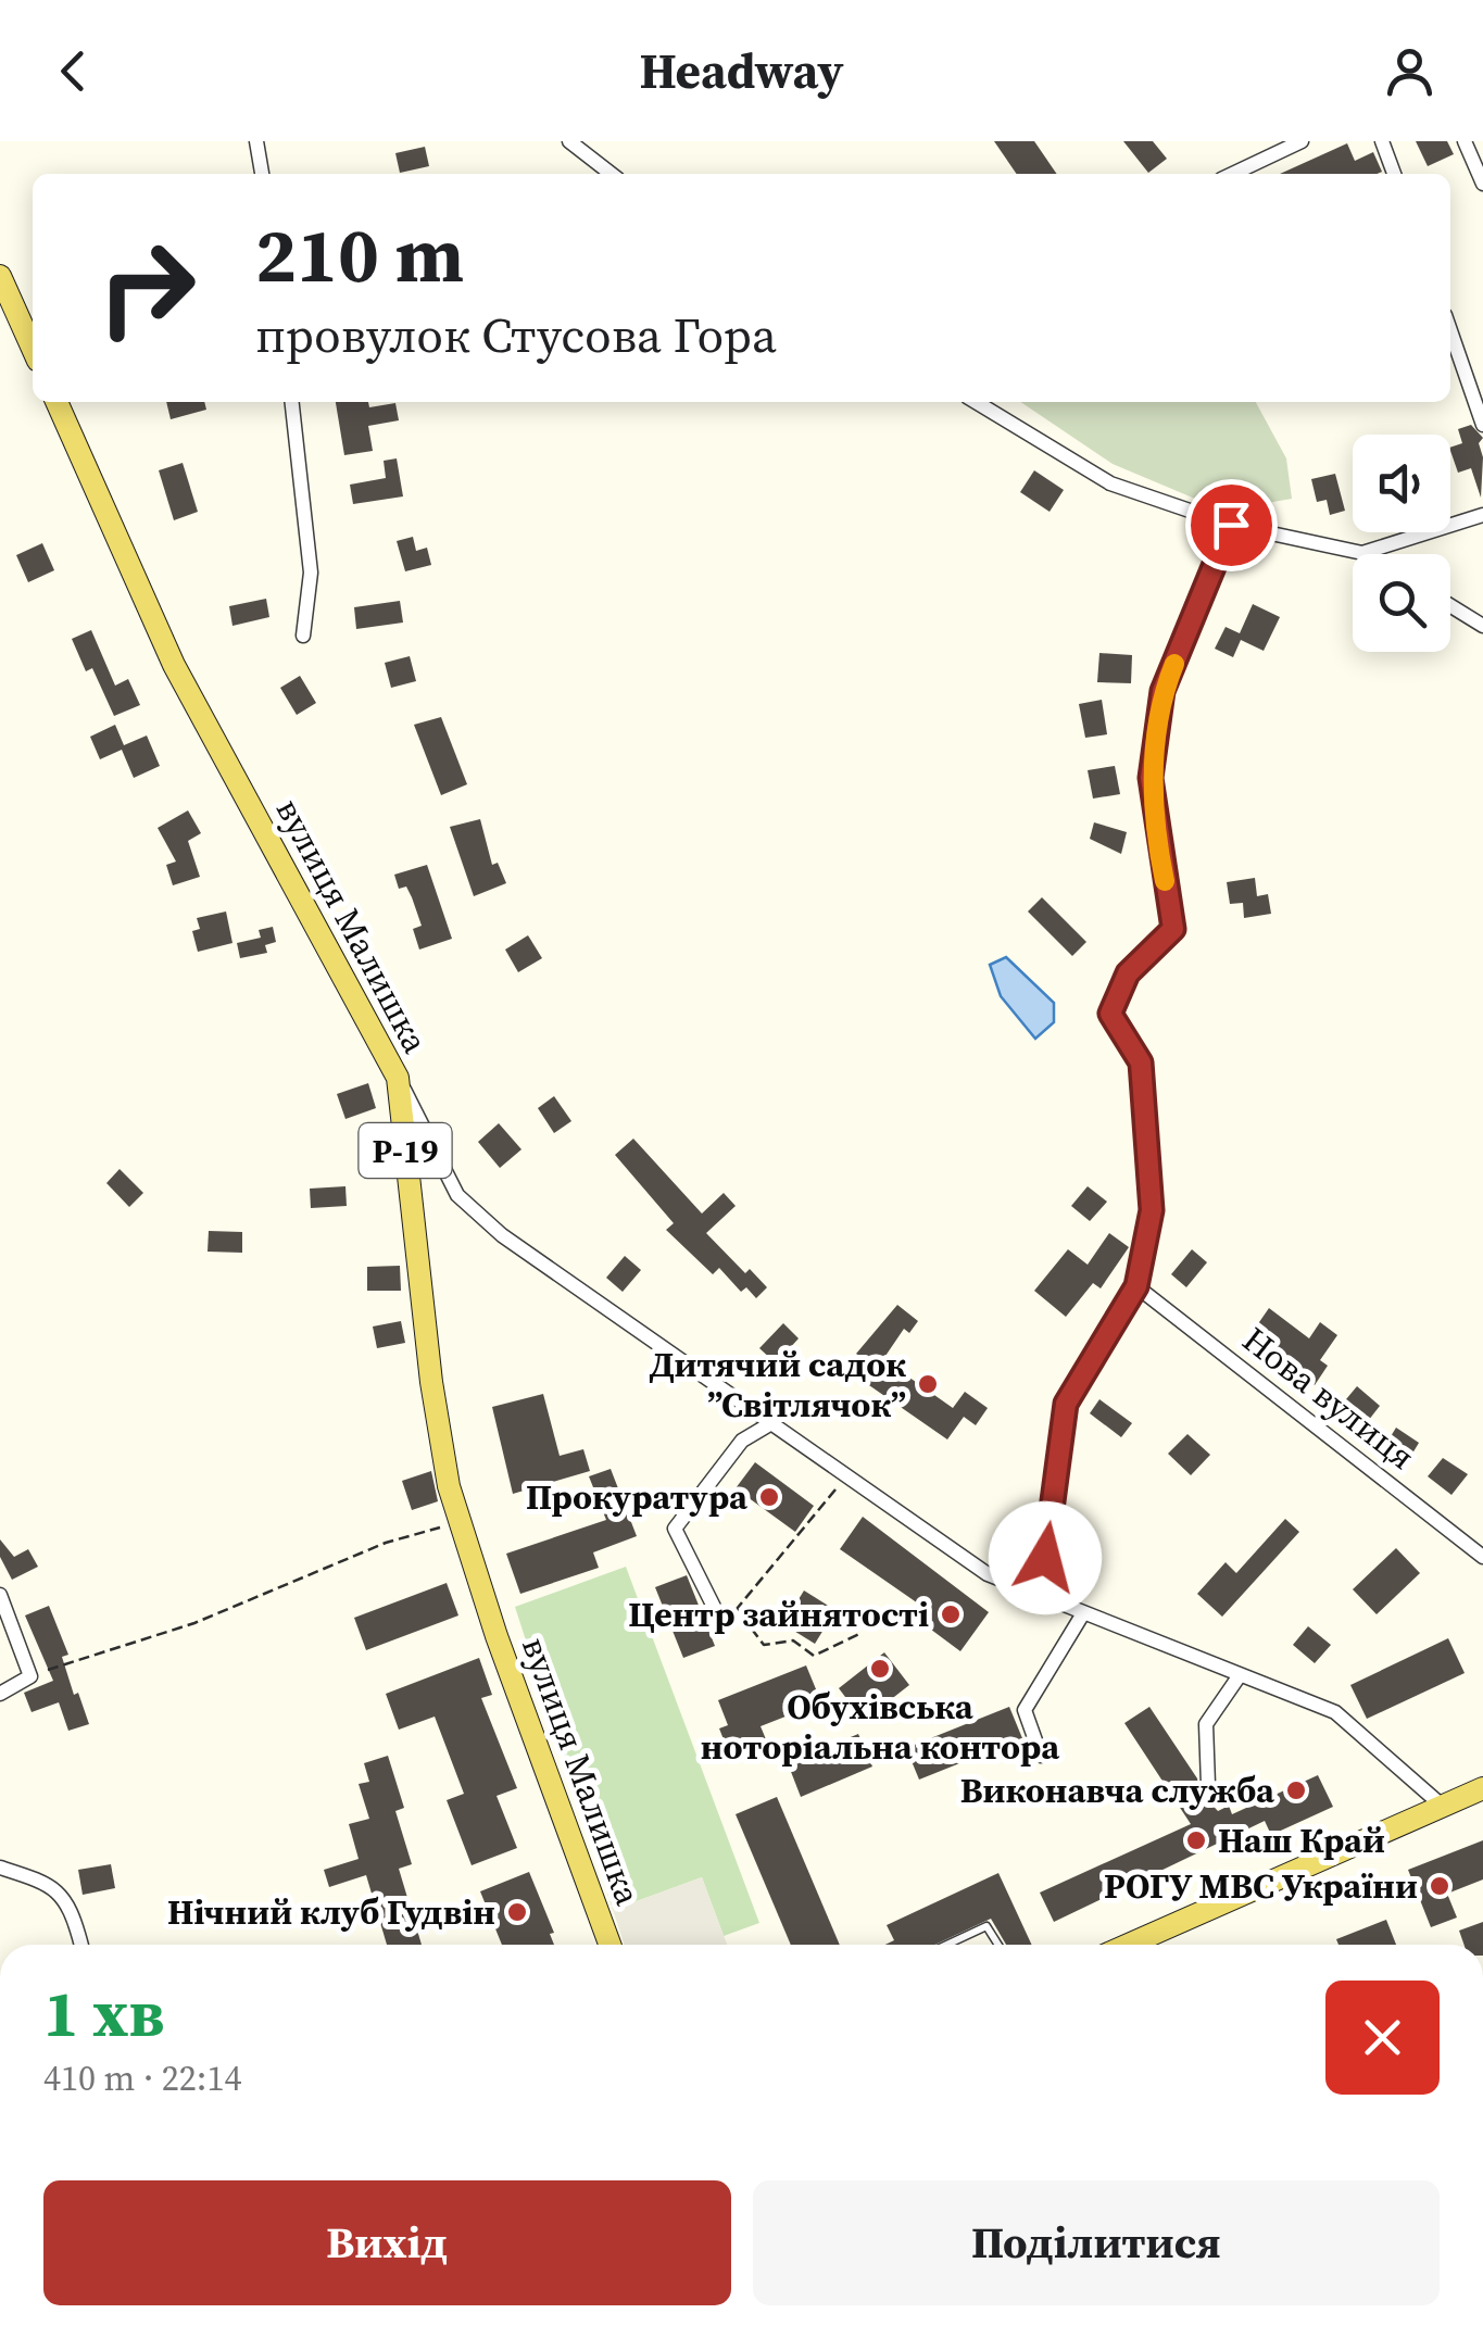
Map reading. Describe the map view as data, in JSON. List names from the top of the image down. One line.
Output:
{"streets":{"main road":["вулиця Малишка","Р-19"],"street":["Нова вулиця"]},"places":["Дитячий садок ”Світлячок”","Прокуратура","Центр зайнятості","Обухівська ноторіальна контора","Виконавча служба","Наш Край","РОГУ МВС України","Нічний клуб Гудвін"],"page":{"header":"Headway","turn":["210 m","провулок Стусова Гора"],"heading":["1 хв","410 m · 22:14"],"buttons":["Вихід","Поділитися"]}}
